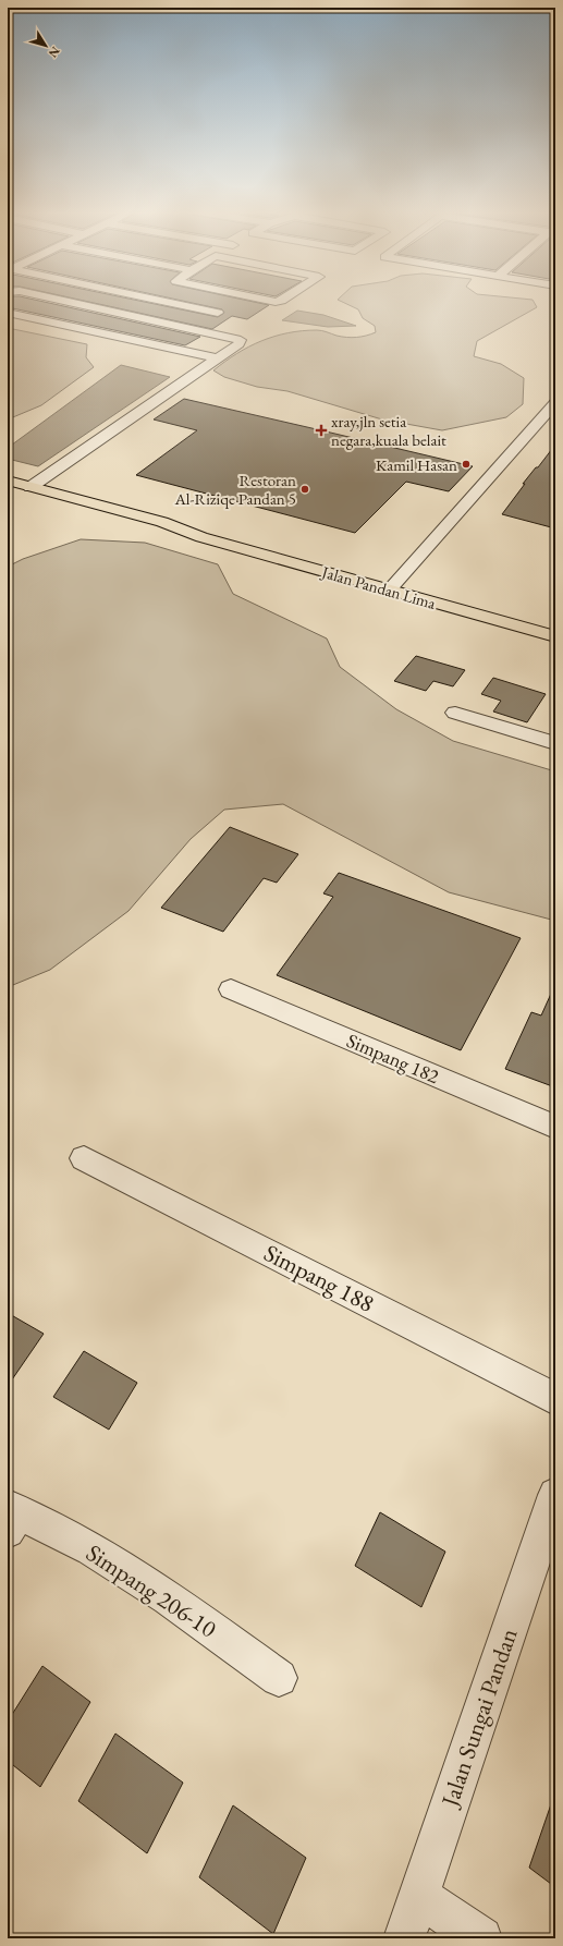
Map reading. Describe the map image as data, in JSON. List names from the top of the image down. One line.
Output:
{"streets":{"main road":["Jalan Pandan Lima"],"street":["Simpang 182","Simpang 188","Simpang 206-10","Jalan Sungai Pandan"]},"places":{"health":["xray,jln setia negara,kuala belait"],"other":["Kamil Hasan","Restoran Al-Riziqe Pandan 5"]},"north":"bottom right"}
